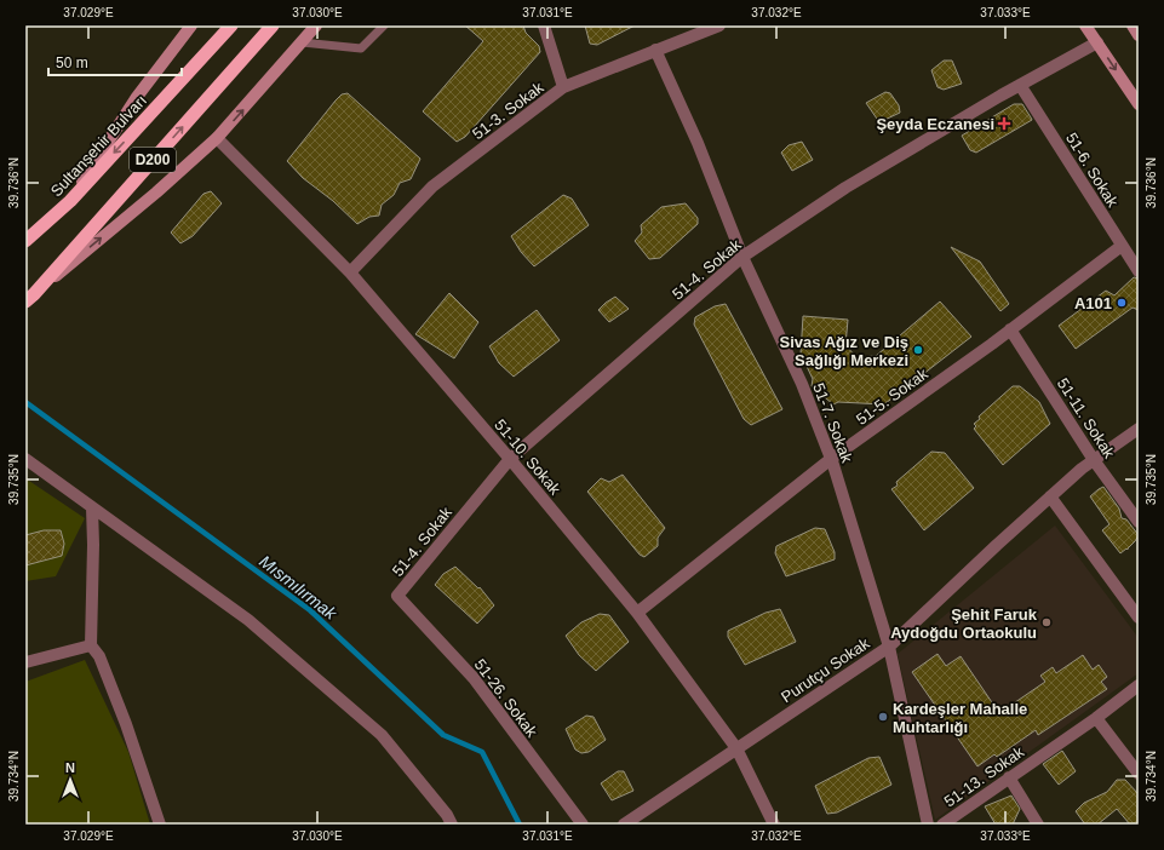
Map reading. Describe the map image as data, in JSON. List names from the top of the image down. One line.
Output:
{"streets":{"highway":["Sultanşehir Bulvarı","D200"],"street":["51-3. Sokak","51-6. Sokak","51-4. Sokak","51-5. Sokak","51-11. Sokak","51-7. Sokak","51-10. Sokak","Purutçu Sokak","51-26. Sokak","51-13. Sokak"]},"crossings":[["51-3. Sokak","51-7. Sokak"],["51-3. Sokak","51-10. Sokak"],["51-6. Sokak","51-4. Sokak"],["51-6. Sokak","51-5. Sokak"],["51-4. Sokak","51-7. Sokak"],["51-4. Sokak","51-10. Sokak"],["51-4. Sokak","51-26. Sokak"],["51-5. Sokak","51-11. Sokak"],["51-5. Sokak","51-7. Sokak"],["51-5. Sokak","51-10. Sokak"],["51-11. Sokak","Purutçu Sokak"],["51-7. Sokak","Purutçu Sokak"],["51-10. Sokak","Purutçu Sokak"]],"water":["Mısmılırmak"],"places":{"health":["Şeyda Eczanesi"],"other":["A101","Sivas Ağız ve Diş Sağlığı Merkezi","Şehit Faruk Aydoğdu Ortaokulu","Kardeşler Mahalle Muhtarlığı"]},"scale_bar":"50 m","north":"top","coordinates":["37.029°E","37.030°E","37.031°E","37.032°E","37.033°E","39.736°N","39.735°N","39.734°N"]}
